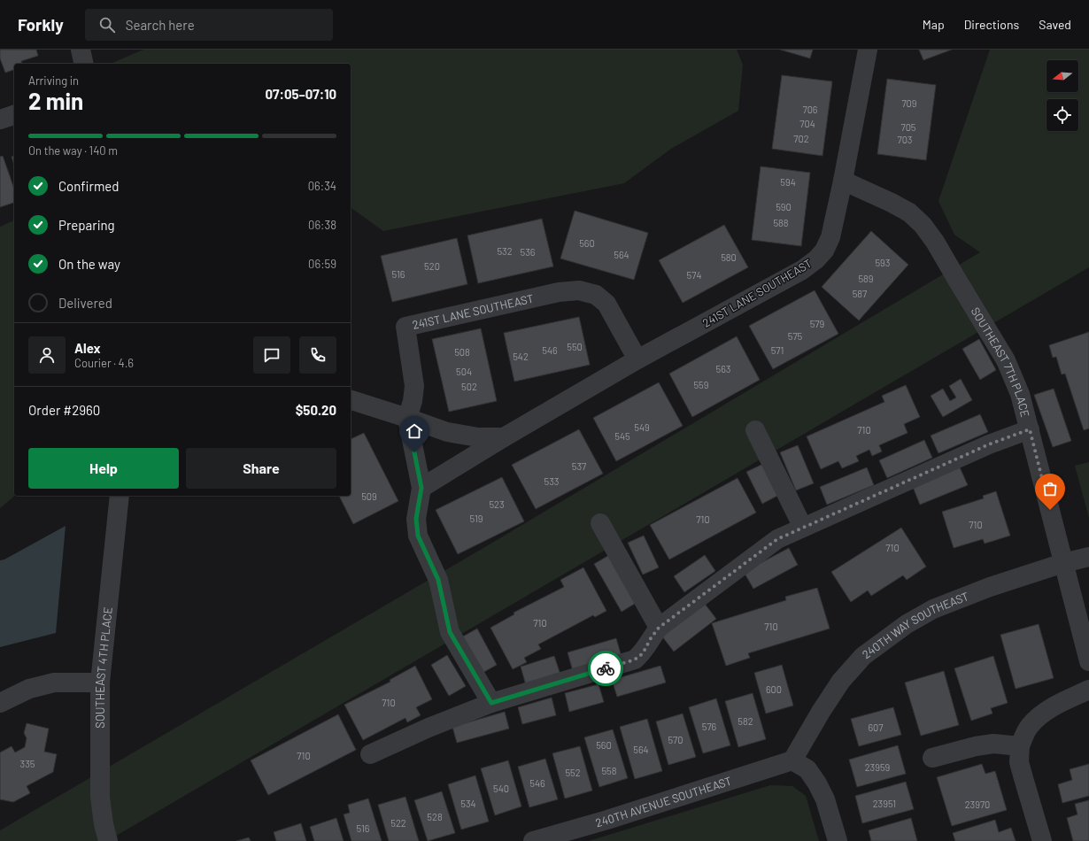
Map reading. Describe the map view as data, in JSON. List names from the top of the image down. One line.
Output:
{"streets":{"street":["241ST LANE SOUTHEAST","SOUTHEAST 7TH PLACE","240TH WAY SOUTHEAST","SOUTHEAST 4TH PLACE","240TH AVENUE SOUTHEAST"]},"crossings":[["241ST LANE SOUTHEAST","SOUTHEAST 7TH PLACE"],["SOUTHEAST 7TH PLACE","240TH WAY SOUTHEAST"],["240TH WAY SOUTHEAST","240TH AVENUE SOUTHEAST"]],"house_numbers":["709","706","704","705","702","703","594","590","588","560","532","536","564","580","593","520","516","574","589","587","579","575","550","546","571","508","542","563","504","559","502","549","710","545","537","533","509","523","519","710","710","710","710","710","600","710","582","576","607","570","560","564","710","335","23959","558","552","546","540","534","23951","23970","528","522","516"],"north":"left","page":{"header":"Forkly","search":"Search here","nav":["Map","Directions","Saved"],"heading":["2 min","Arriving in","07:05–07:10"],"panel":["Alex","Courier · 4.6","Order #2960","$50.20"],"bar":"On the way · 140 m","list":[["Confirmed","06:34"],["Preparing","06:38"],["On the way","06:59"],"Delivered"],"buttons":["Help","Share"]}}
